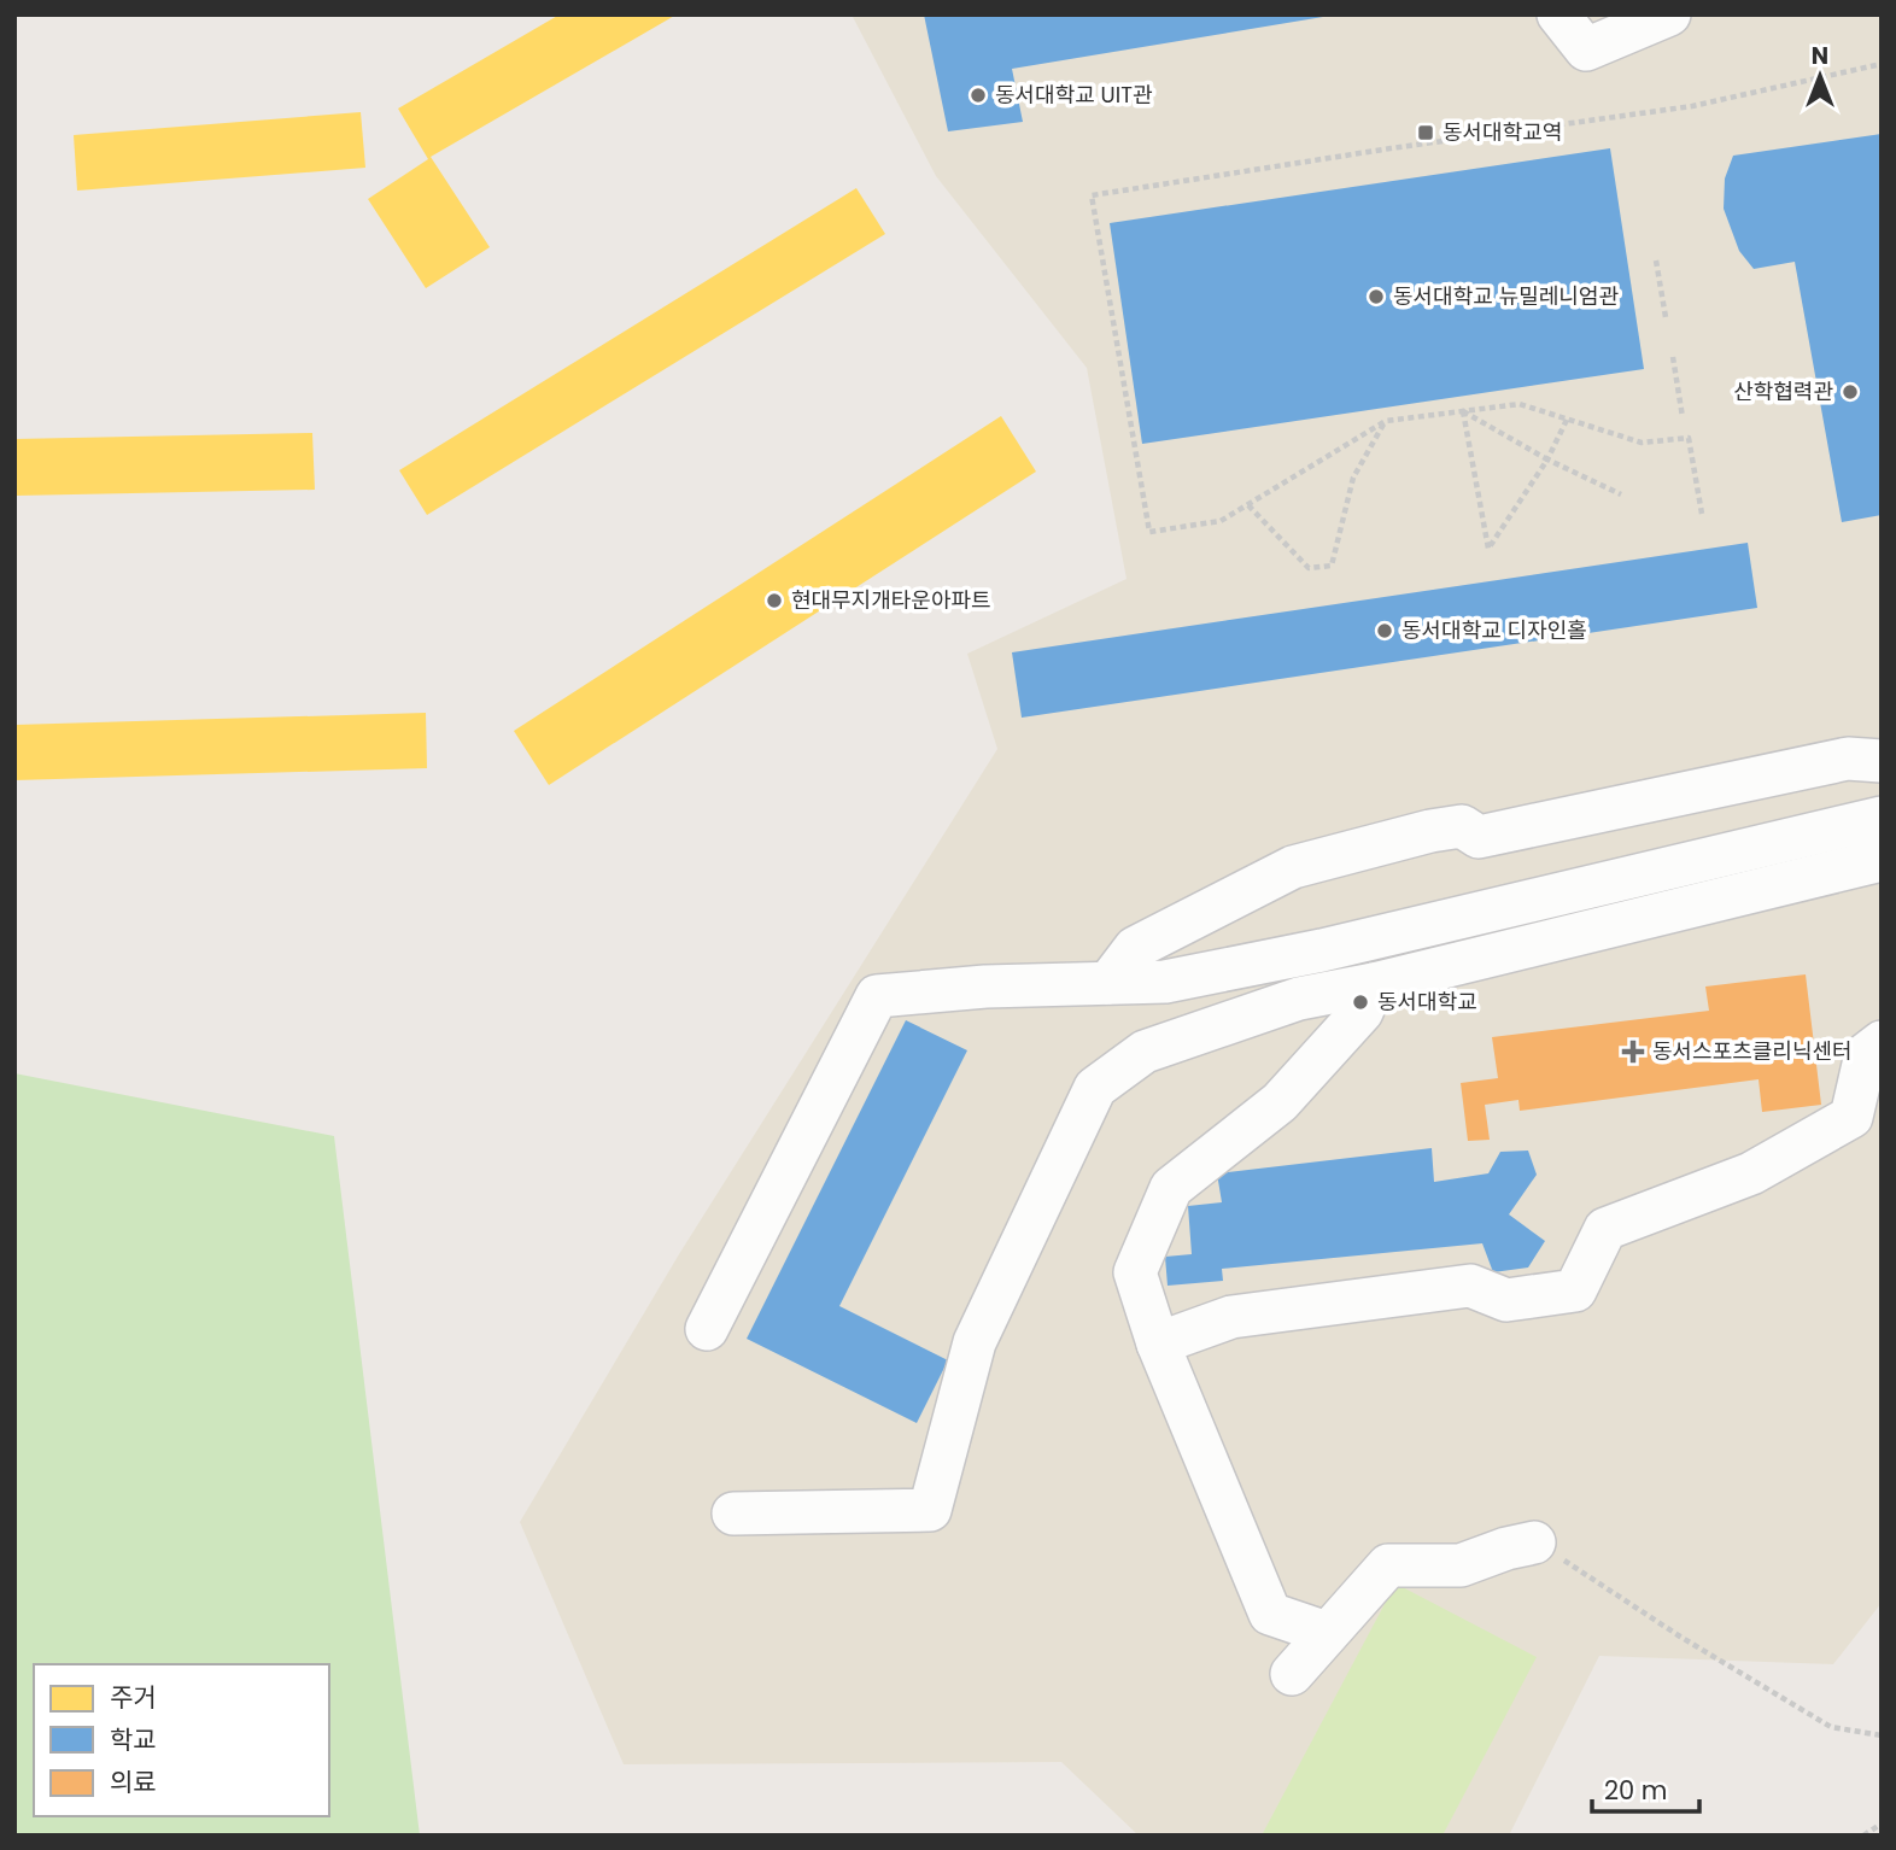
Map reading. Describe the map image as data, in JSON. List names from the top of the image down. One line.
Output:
{"places":{"other":["동서대학교 UIT관","동서대학교 뉴밀레니엄관","산학협력관","현대무지개타운아파트","동서대학교 디자인홀","동서대학교"],"transit":["동서대학교역"],"health":["동서스포츠클리닉센터"]},"legend":["주거","학교","의료"],"scale_bar":"20 m","north":"top"}
